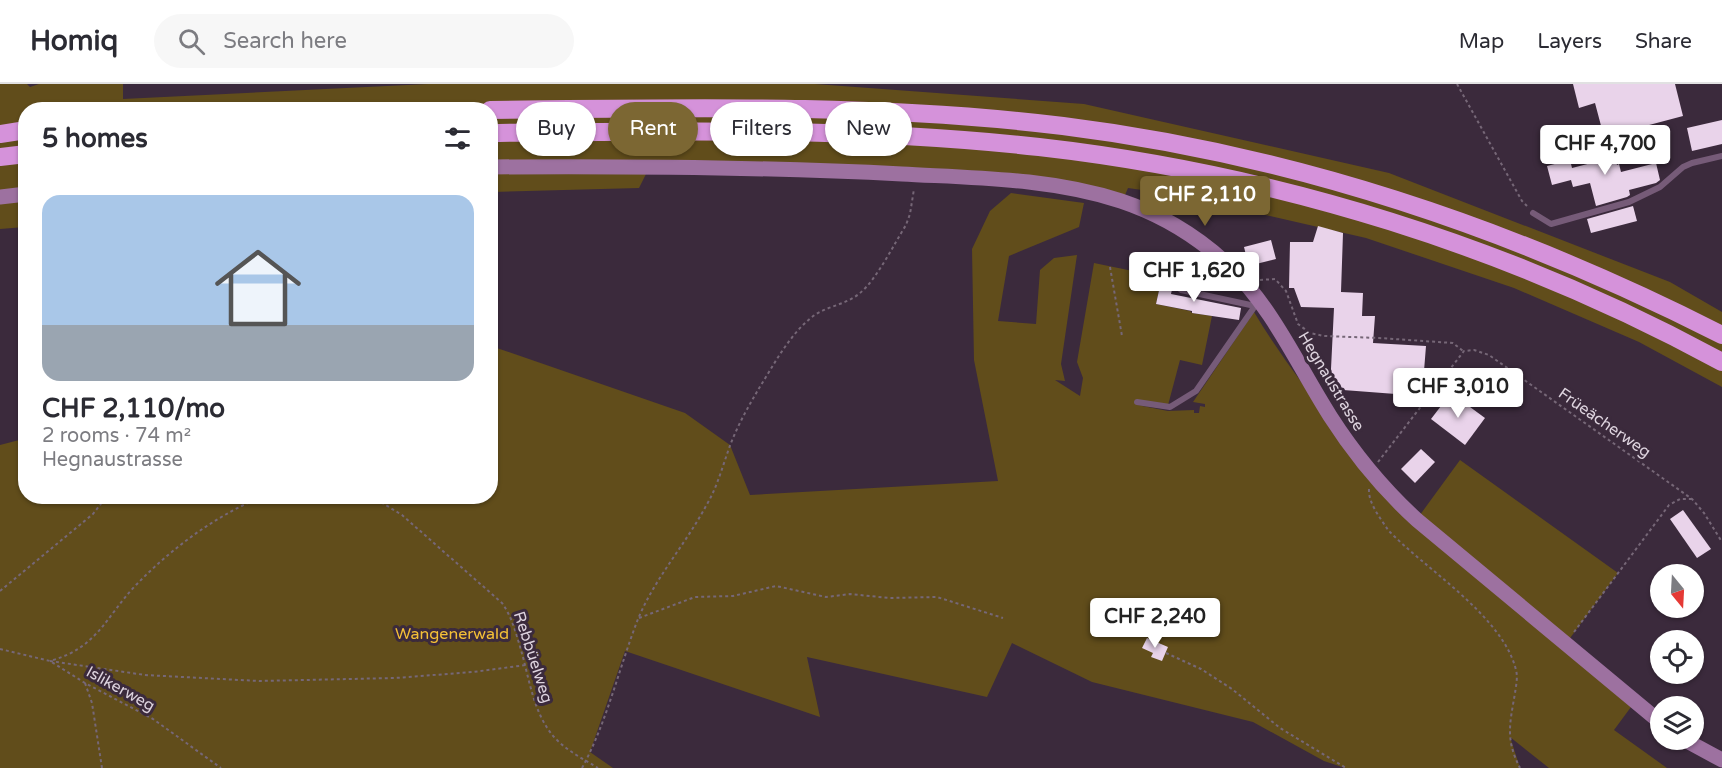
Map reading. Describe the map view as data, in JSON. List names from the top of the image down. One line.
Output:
{"streets":{"street":["Hegnaustrasse"],"path":["Früeächerweg","Rebbüelweg","Islikerweg"]},"crossings":[["Hegnaustrasse","Früeächerweg"]],"parks":["Wangenerwald"],"north":"bottom","page":{"header":"Homiq","search":"Search here","nav":["Map","Layers","Share"],"chip":["Buy","Rent","Filters","New"],"heading":"5 homes","price":["CHF 4,700","CHF 2,110","CHF 1,620","CHF 3,010","CHF 2,240"],"list":[{"name":"CHF 2,110/mo","note":"2 rooms · 74 m² · Hegnaustrasse"}]}}
